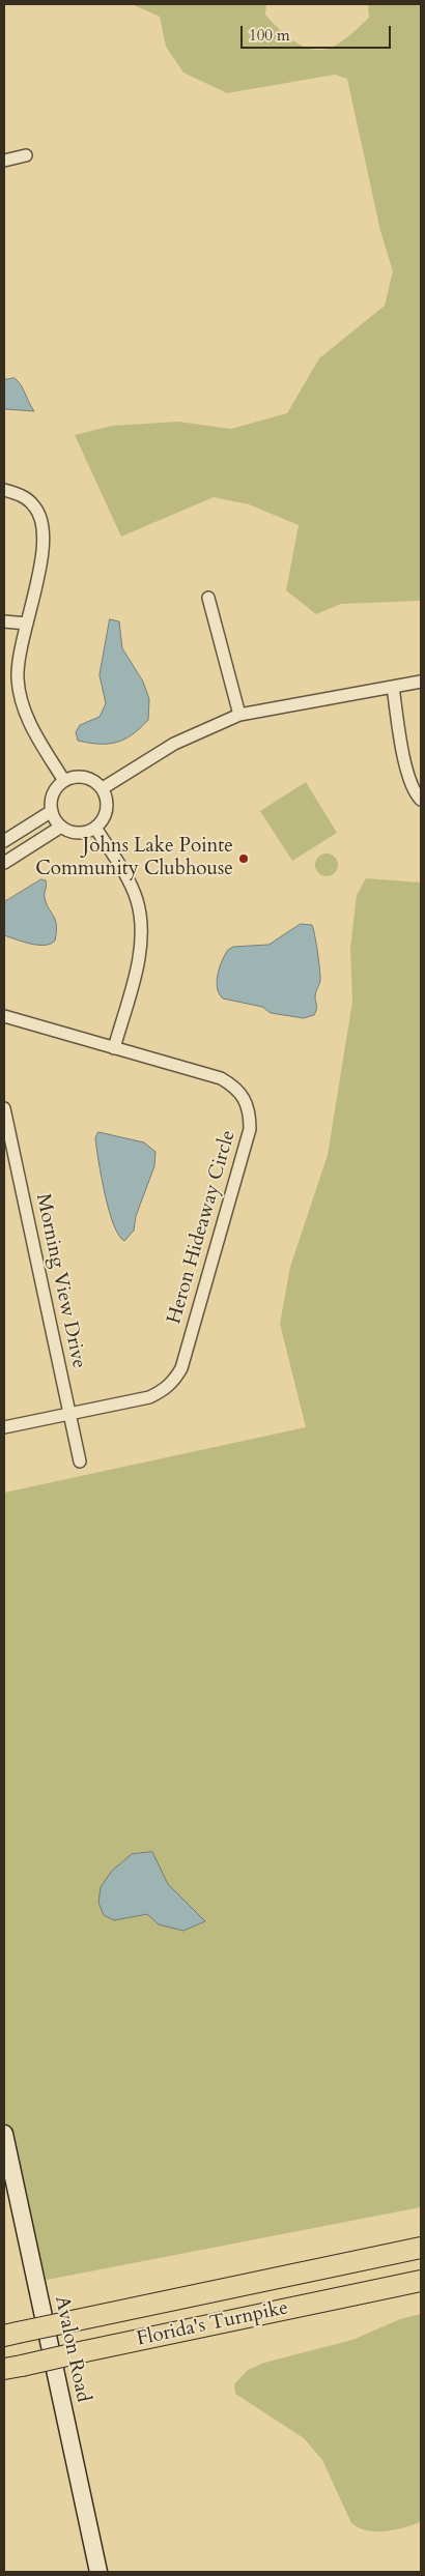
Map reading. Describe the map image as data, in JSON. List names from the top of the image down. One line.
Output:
{"streets":{"highway":["Florida's Turnpike"],"main road":["Avalon Road"],"street":["Heron Hideaway Circle","Morning View Drive"]},"crossings":[["Heron Hideaway Circle","Morning View Drive"]],"places":["Johns Lake Pointe Community Clubhouse"],"scale_bar":"100 m"}
